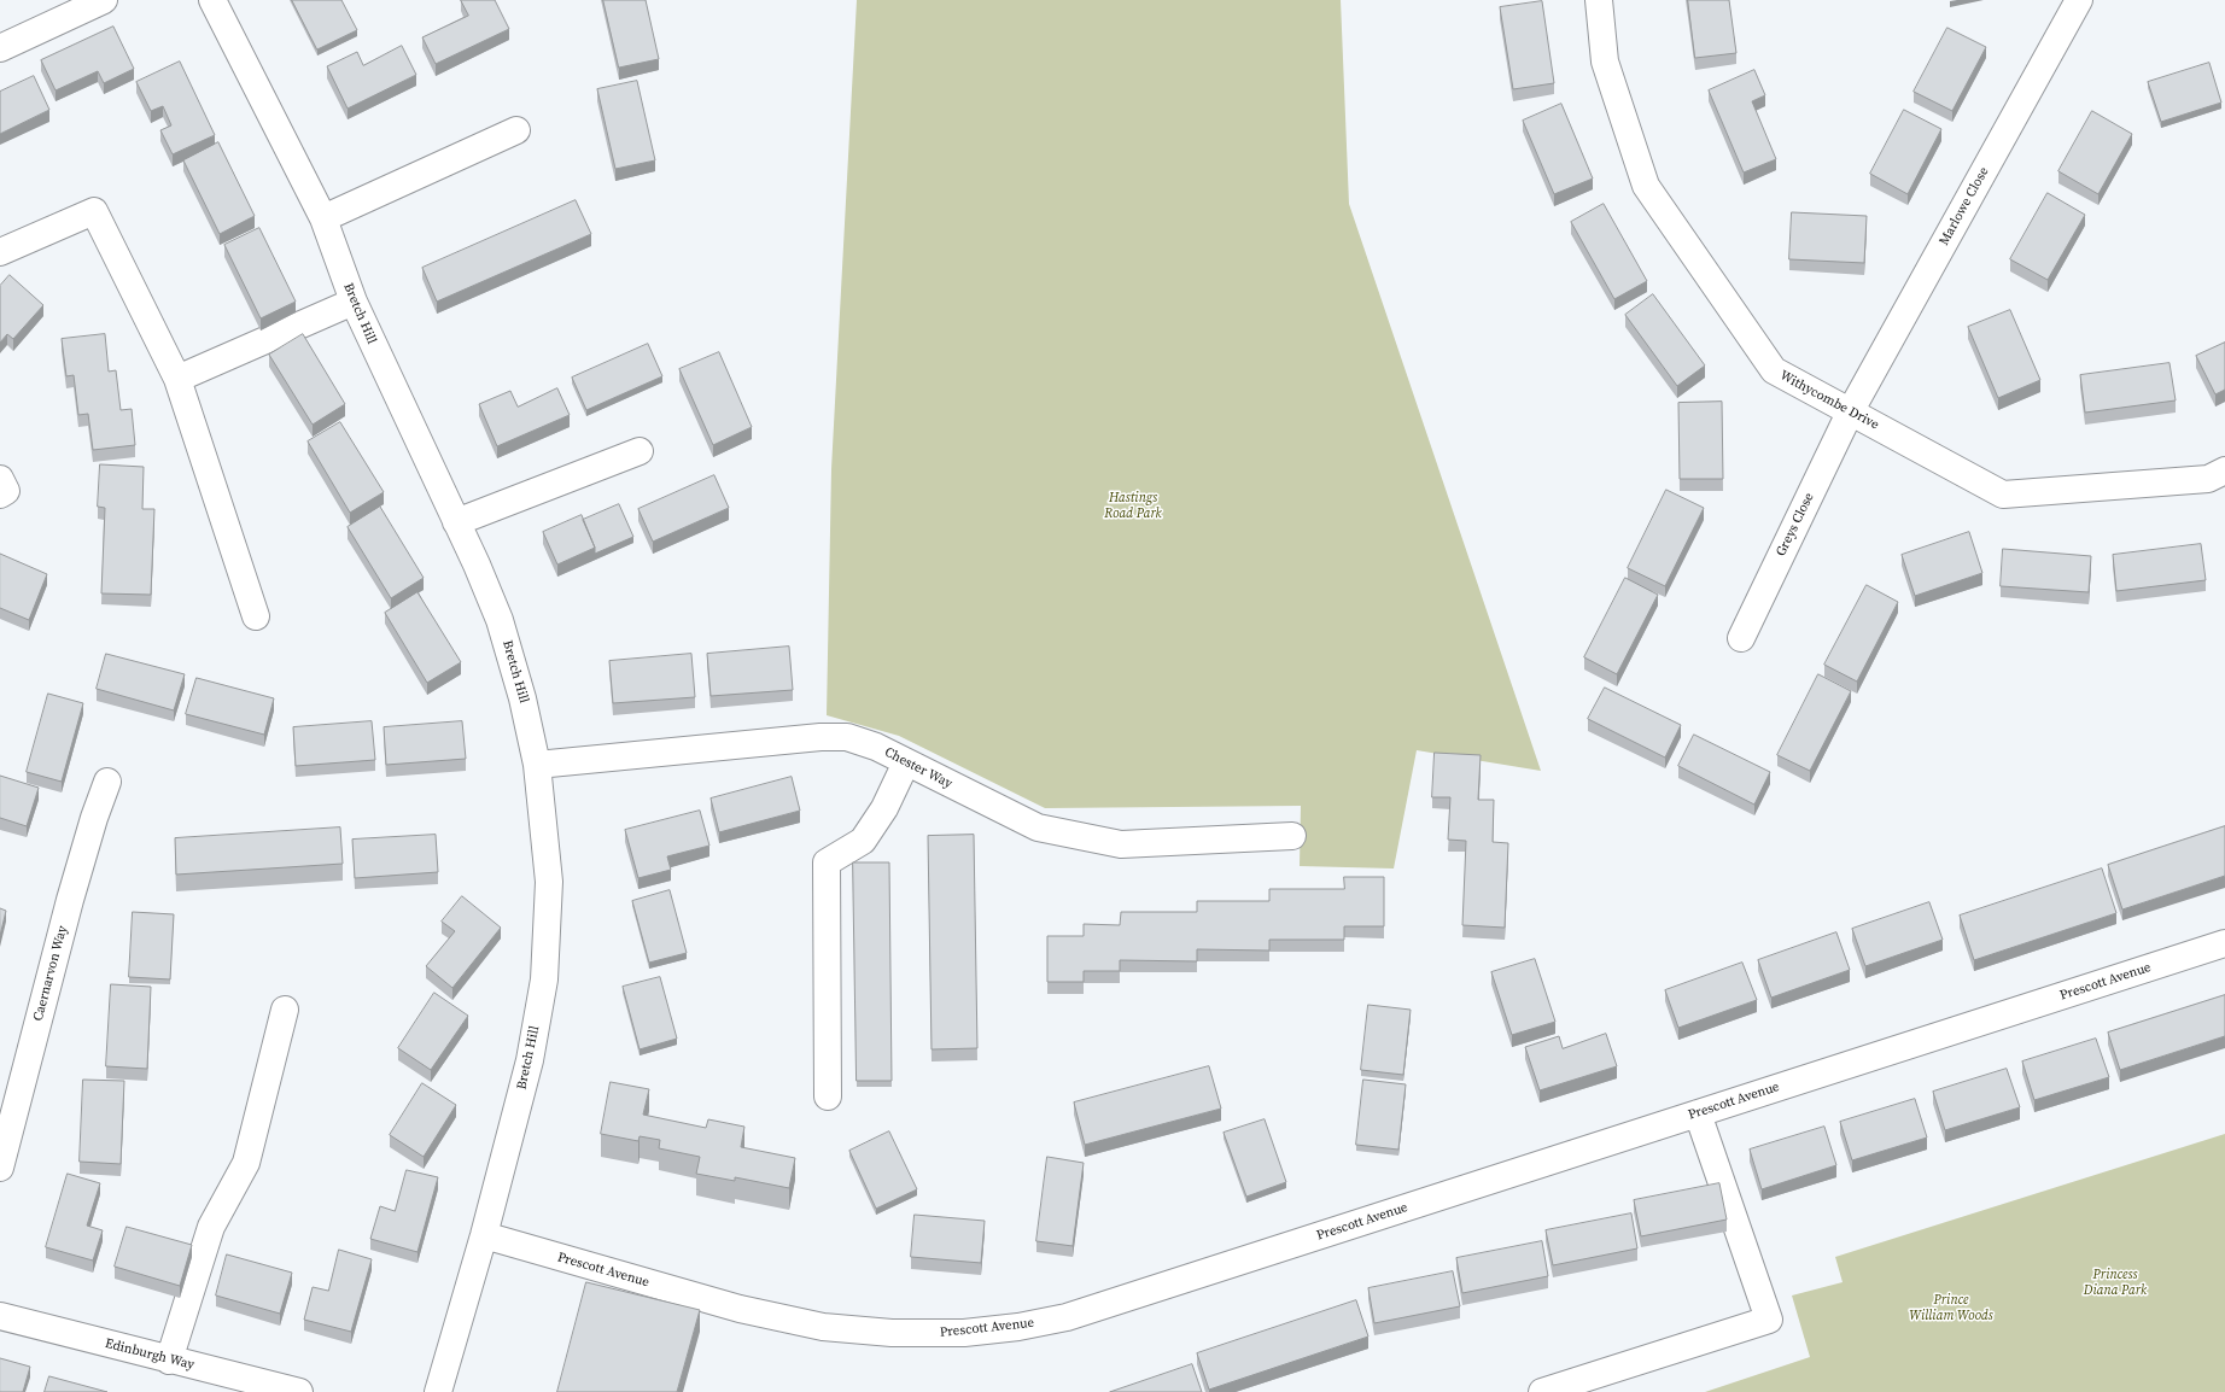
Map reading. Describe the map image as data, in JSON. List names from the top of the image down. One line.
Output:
{"streets":{"street":["Marlowe Close","Bretch Hill","Withycombe Drive","Greys Close","Chester Way","Caernarvon Way","Prescott Avenue","Edinburgh Way"]},"crossings":[["Marlowe Close","Withycombe Drive"],["Marlowe Close","Greys Close"],["Bretch Hill","Chester Way"],["Bretch Hill","Prescott Avenue"],["Withycombe Drive","Greys Close"]],"parks":["Hastings Road Park","Princess Diana Park","Prince William Woods"]}
